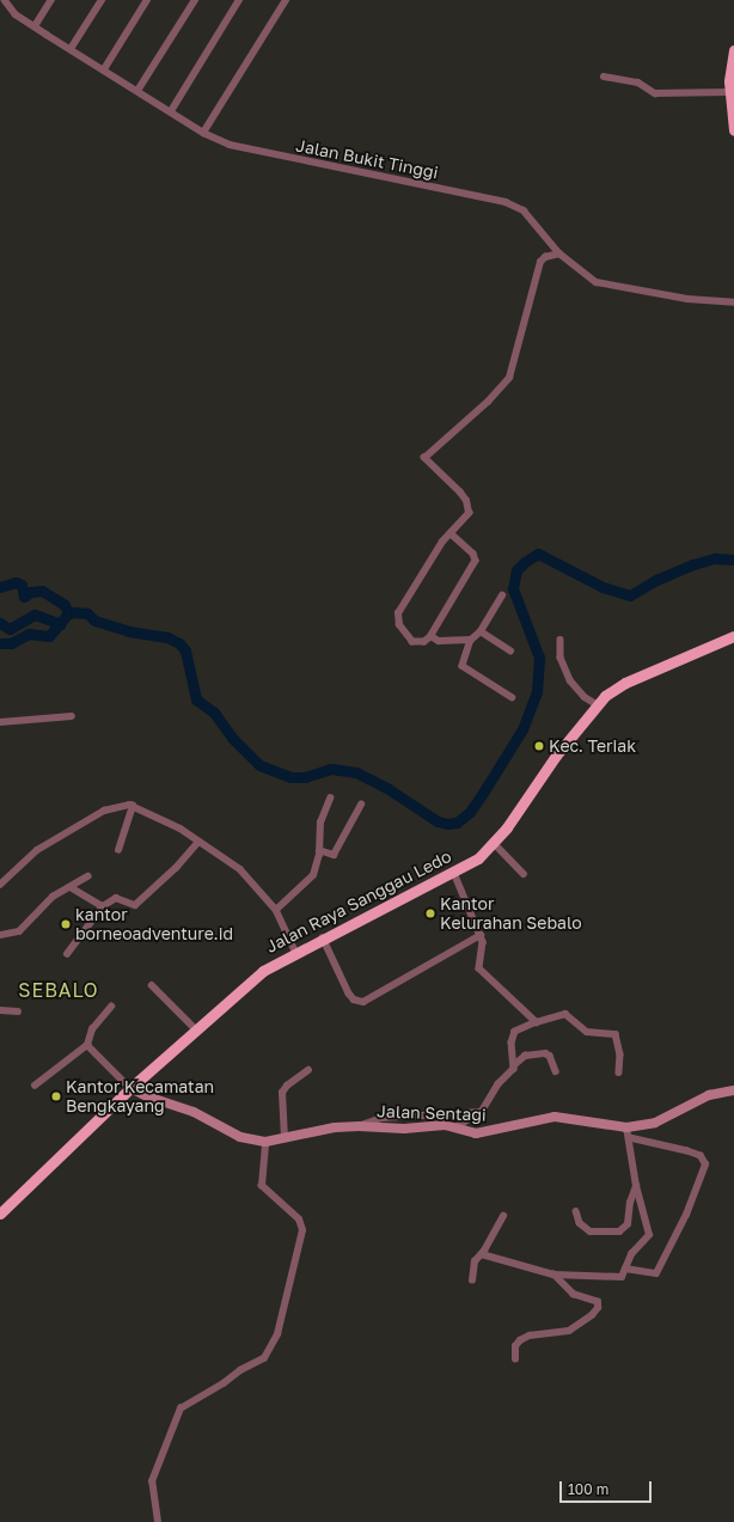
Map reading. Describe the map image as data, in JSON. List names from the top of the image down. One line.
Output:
{"streets":{"highway":["Jalan Raya Sanggau Ledo"],"main road":["Jalan Sentagi"],"street":["Jalan Bukit Tinggi"]},"crossings":[["Jalan Raya Sanggau Ledo","Jalan Sentagi"]],"districts":["SEBALO"],"places":["Kec. Teriak","Kantor Kelurahan Sebalo","kantor borneoadventure.id","Kantor Kecamatan Bengkayang"],"scale_bar":"100 m"}
